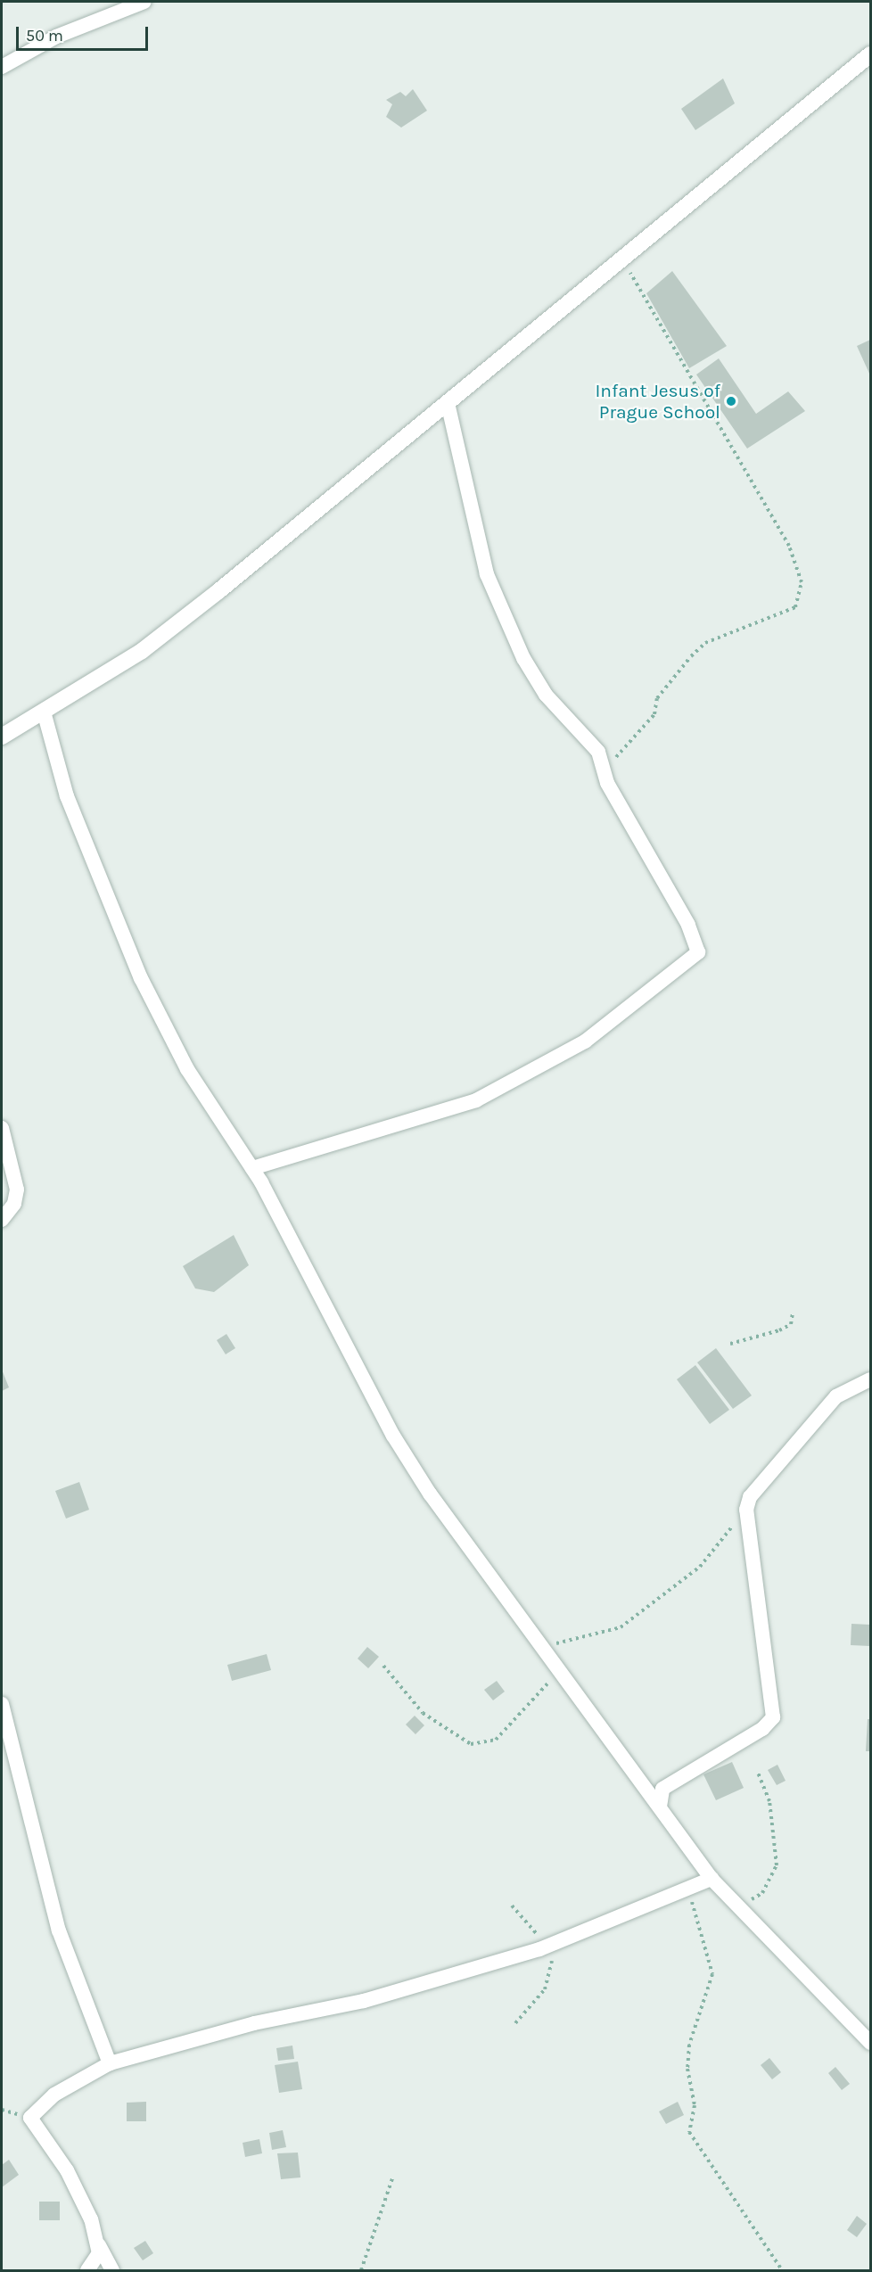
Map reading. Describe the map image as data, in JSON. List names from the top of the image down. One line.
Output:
{"places":["Infant Jesus of Prague School"],"scale_bar":"50 m"}
